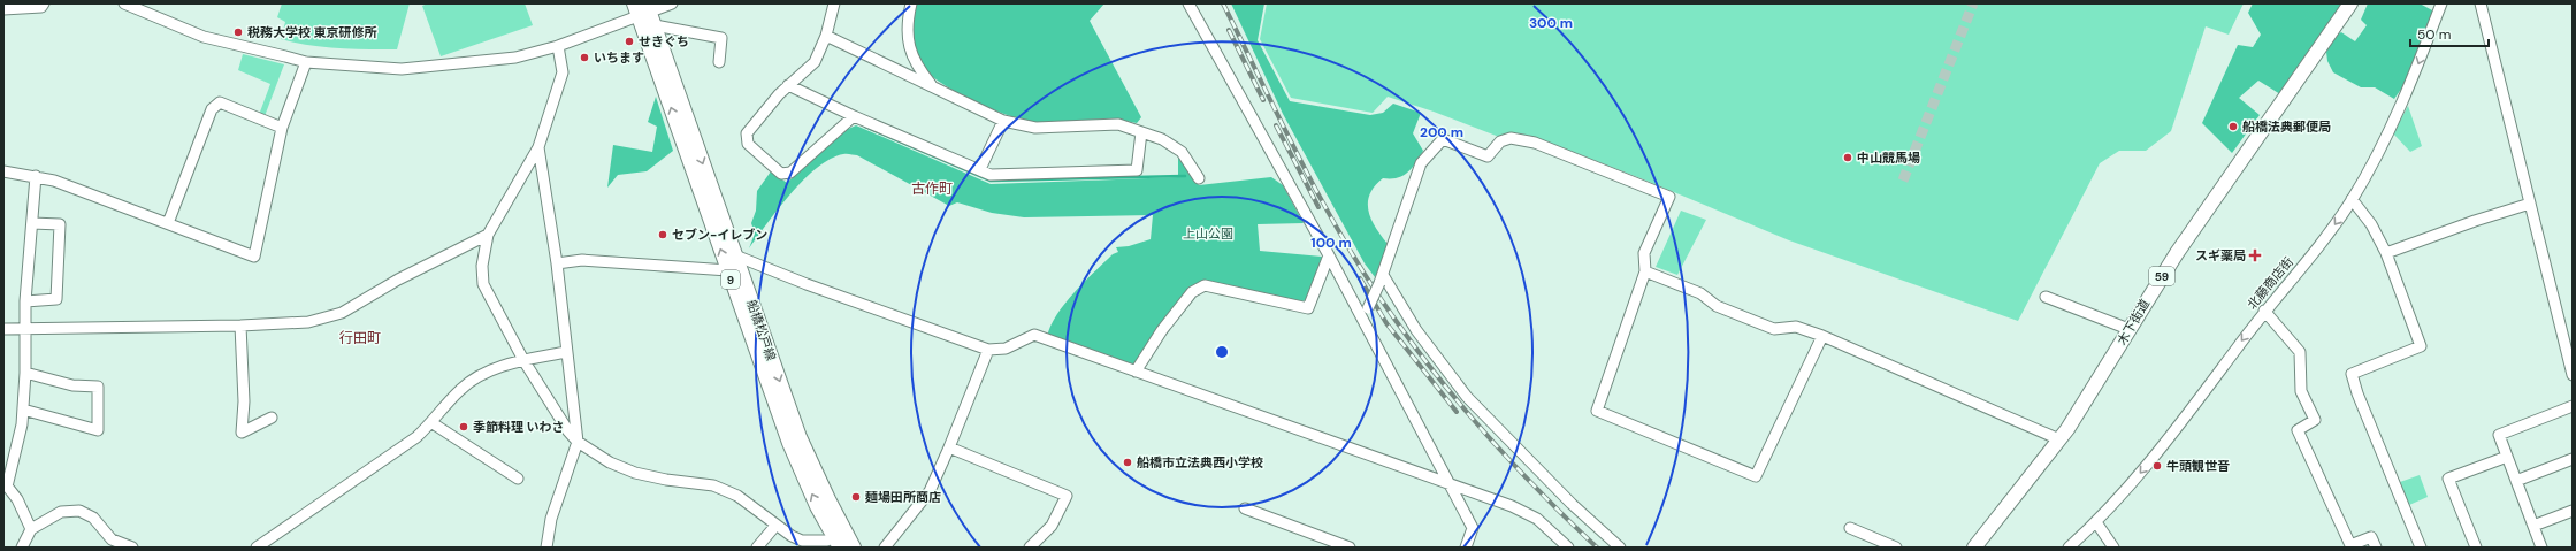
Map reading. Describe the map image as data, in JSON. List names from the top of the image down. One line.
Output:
{"streets":{"main road":["59","9","木下街道","船橋松戸線"],"street":["北藤商店街"]},"one_way":["北藤商店街"],"districts":["古作町","行田町"],"parks":["上山公園"],"places":{"other":["税務大学校 東京研修所","せきぐち","いちます","船橋法典郵便局","中山競馬場","セブン-イレブン","季節料理 いわさ","船橋市立法典西小学校","牛頭観世音","麺場田所商店"],"health":["スギ薬局"]},"scale_bar":"50 m","rings":["300 m","200 m","100 m"]}
